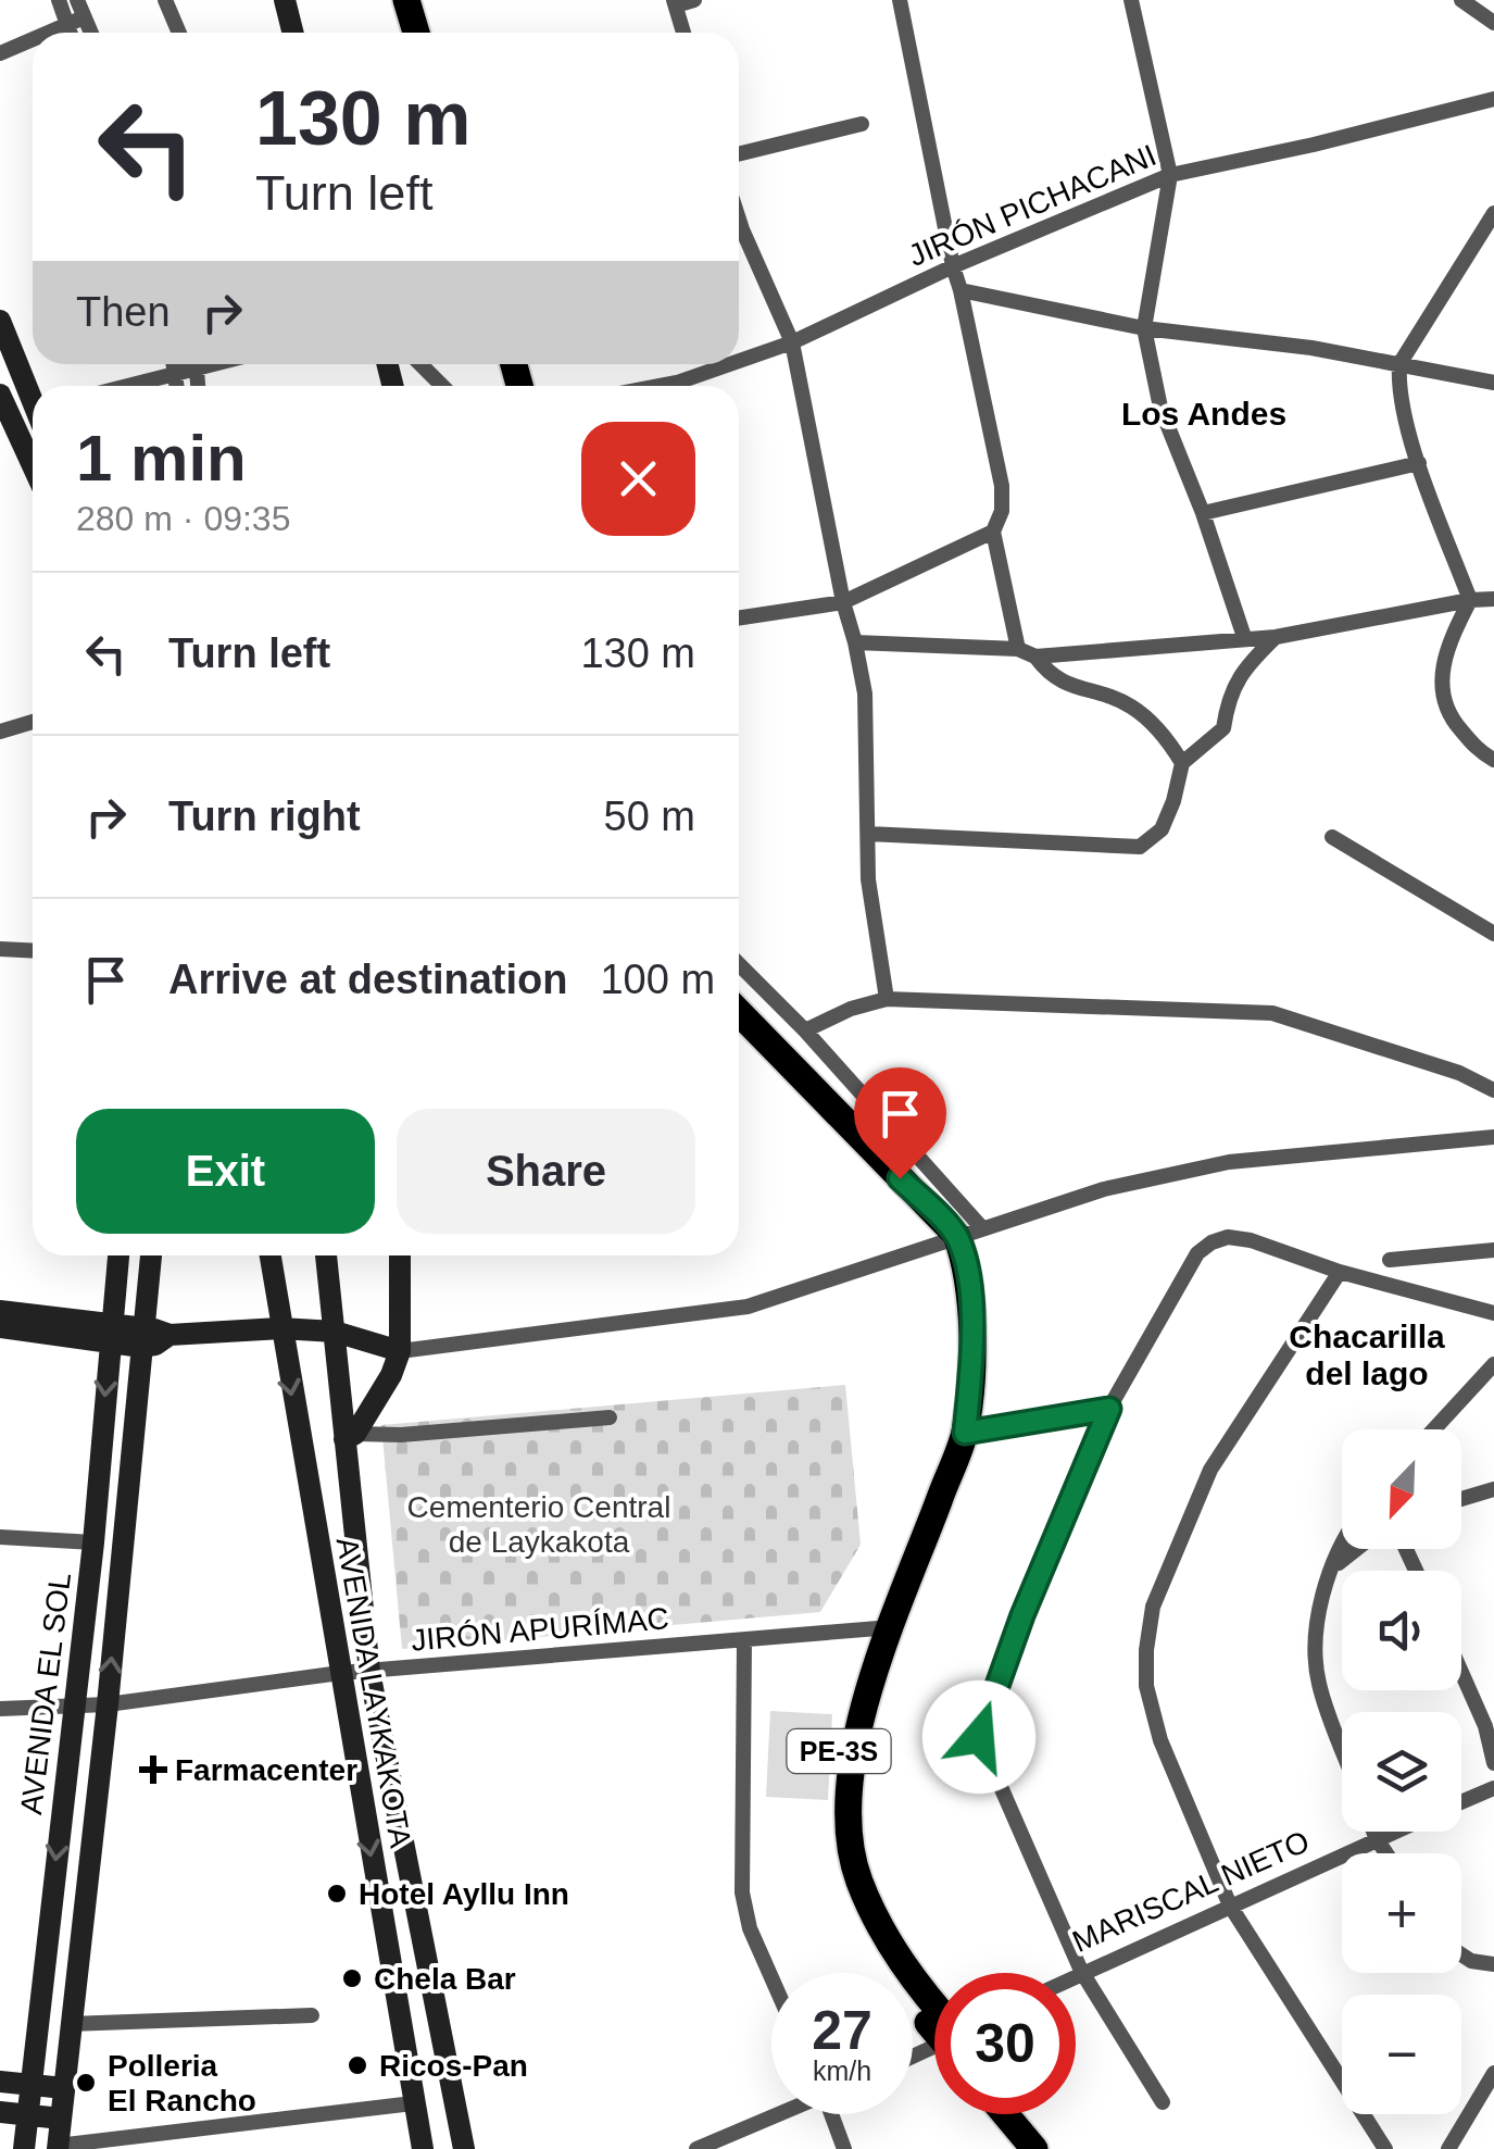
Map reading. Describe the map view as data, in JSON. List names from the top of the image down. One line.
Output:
{"streets":{"highway":["PE-3S"],"street":["JIRÓN PICHACANI","JIRÓN APURÍMAC","AVENIDA LAYKAKOTA","AVENIDA EL SOL","MARISCAL NIETO"]},"crossings":[["JIRÓN APURÍMAC","AVENIDA LAYKAKOTA"],["JIRÓN APURÍMAC","AVENIDA EL SOL"],["JIRÓN APURÍMAC","PE-3S"]],"districts":["Los Andes","Chacarilla del lago"],"parks":["Cementerio Central de Laykakota"],"places":{"health":["Farmacenter"],"other":["Hotel Ayllu Inn","Chela Bar","Ricos-Pan","Polleria El Rancho"]},"north":"bottom left","page":{"turn":["130 m","Turn left"],"then":"Then","heading":["1 min","280 m · 09:35"],"list":[{"name":"Turn left","value":"130 m"},{"name":"Turn right","value":"50 m"},{"name":"Arrive at destination","value":"100 m"}],"buttons":["Exit","Share"],"map_buttons":["+","−"],"speed":"27 km/h","limit":"30"}}
